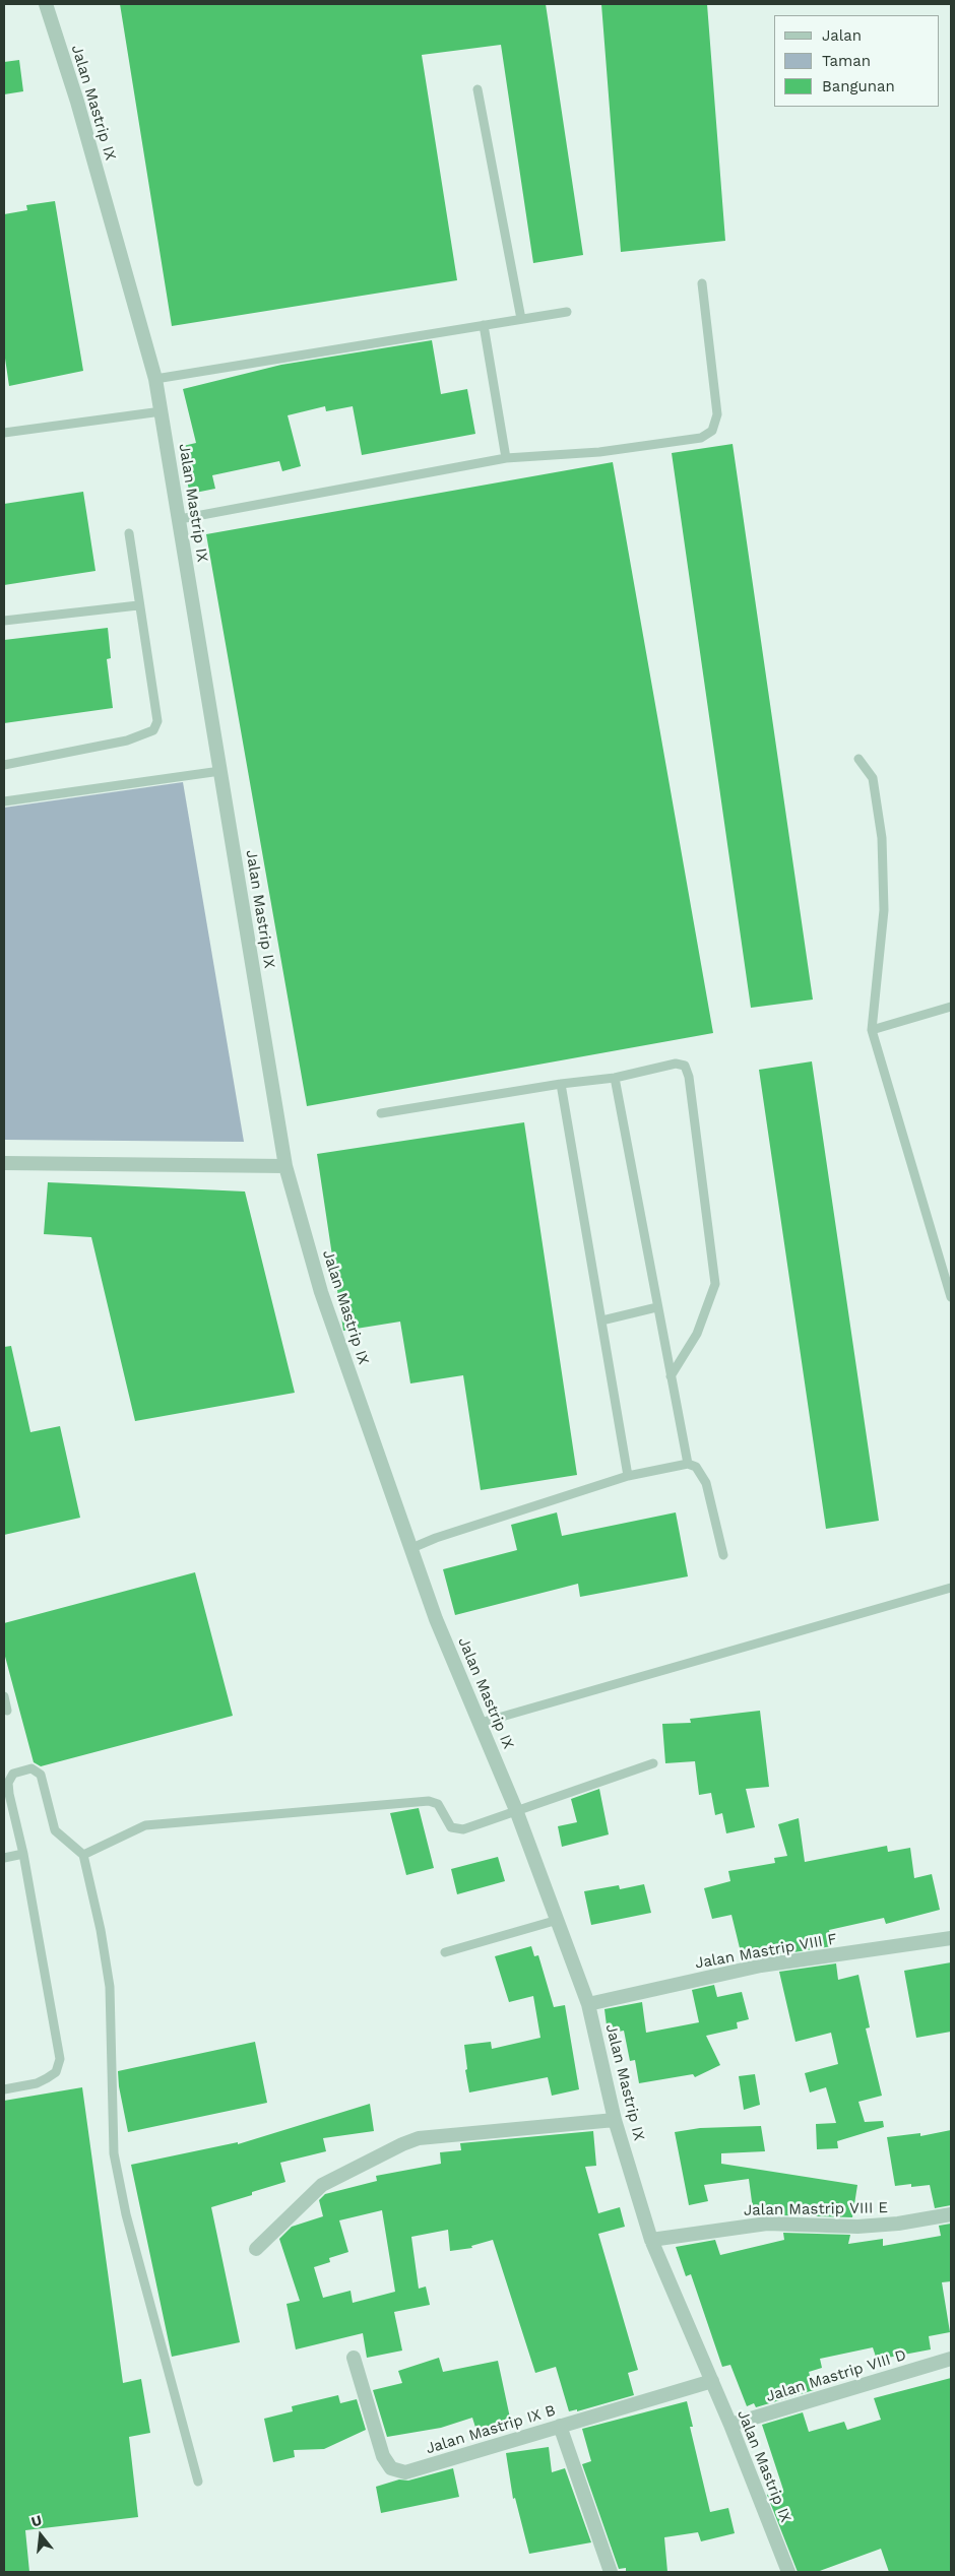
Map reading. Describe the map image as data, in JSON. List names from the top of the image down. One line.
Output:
{"streets":{"street":["Jalan Mastrip IX","Jalan Mastrip VIII F","Jalan Mastrip VIII E","Jalan Mastrip VIII D","Jalan Mastrip IX B"]},"crossings":[["Jalan Mastrip IX","Jalan Mastrip VIII F"],["Jalan Mastrip IX","Jalan Mastrip VIII E"],["Jalan Mastrip IX","Jalan Mastrip VIII D"],["Jalan Mastrip IX","Jalan Mastrip IX B"]],"legend":["Jalan","Taman","Bangunan"],"north":"top"}
